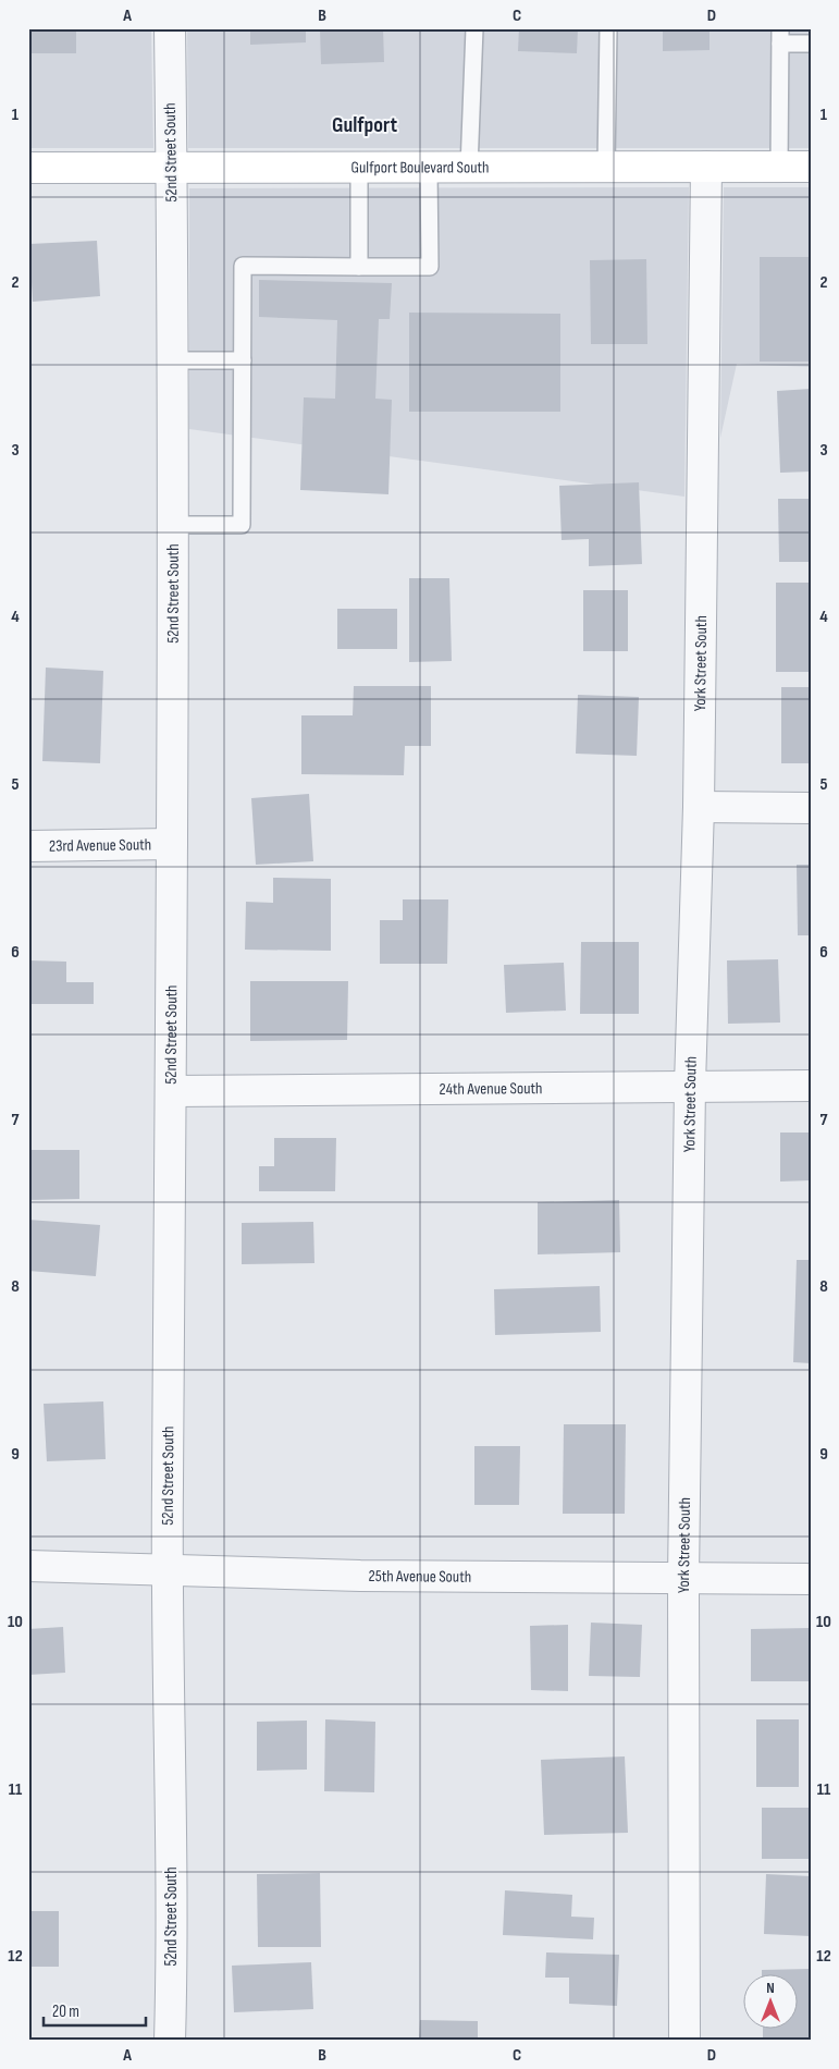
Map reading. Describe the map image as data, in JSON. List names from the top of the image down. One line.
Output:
{"streets":{"main road":["Gulfport Boulevard South"],"street":["52nd Street South","York Street South","23rd Avenue South","24th Avenue South","25th Avenue South"]},"crossings":[["52nd Street South","Gulfport Boulevard South"],["52nd Street South","23rd Avenue South"],["52nd Street South","24th Avenue South"],["52nd Street South","25th Avenue South"],["Gulfport Boulevard South","York Street South"],["York Street South","24th Avenue South"],["York Street South","25th Avenue South"]],"districts":["Gulfport"],"scale_bar":"20 m","north":"top","grid":{"columns":["A","B","C","D"],"rows":["1","2","3","4","5","6","7","8","9","10","11","12"]}}
